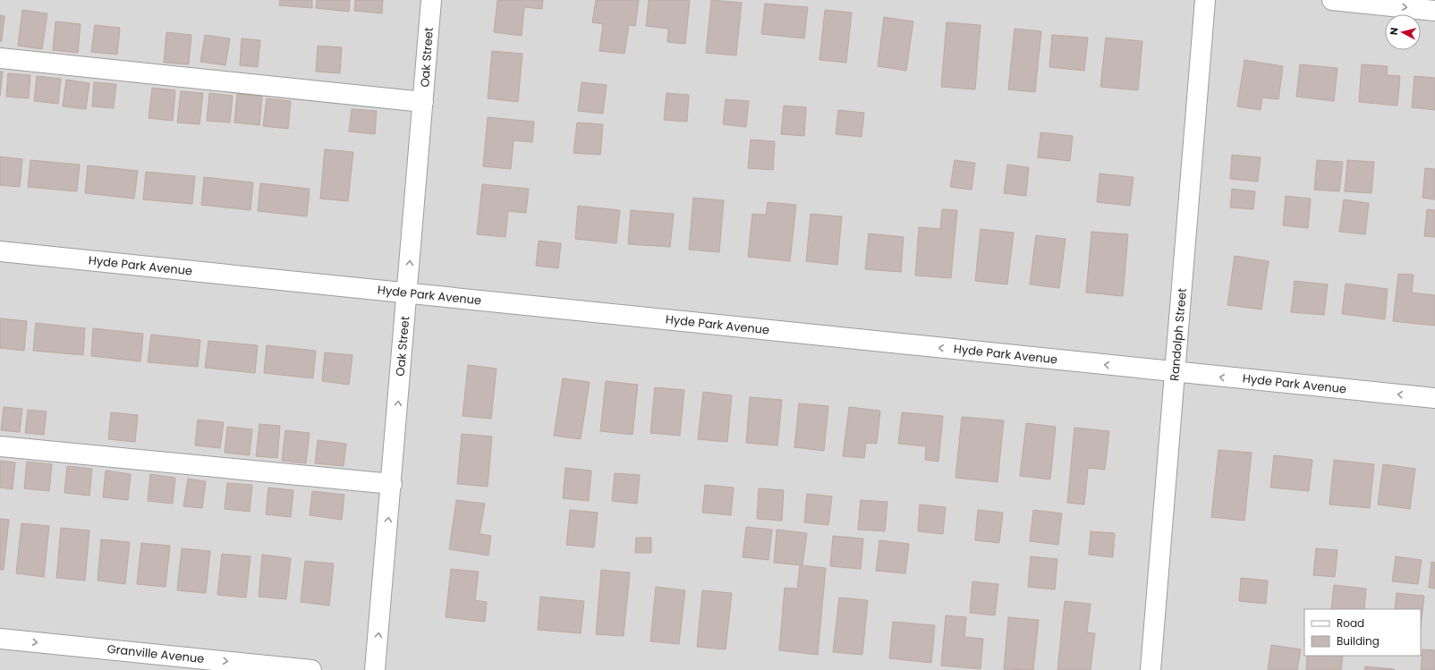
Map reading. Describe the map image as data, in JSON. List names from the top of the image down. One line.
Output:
{"streets":{"street":["Oak Street","Hyde Park Avenue","Randolph Street","Granville Avenue"]},"crossings":[["Oak Street","Hyde Park Avenue"],["Hyde Park Avenue","Randolph Street"]],"one_way":["Oak Street","Hyde Park Avenue","Granville Avenue"],"legend":["Road","Building"],"north":"left"}
